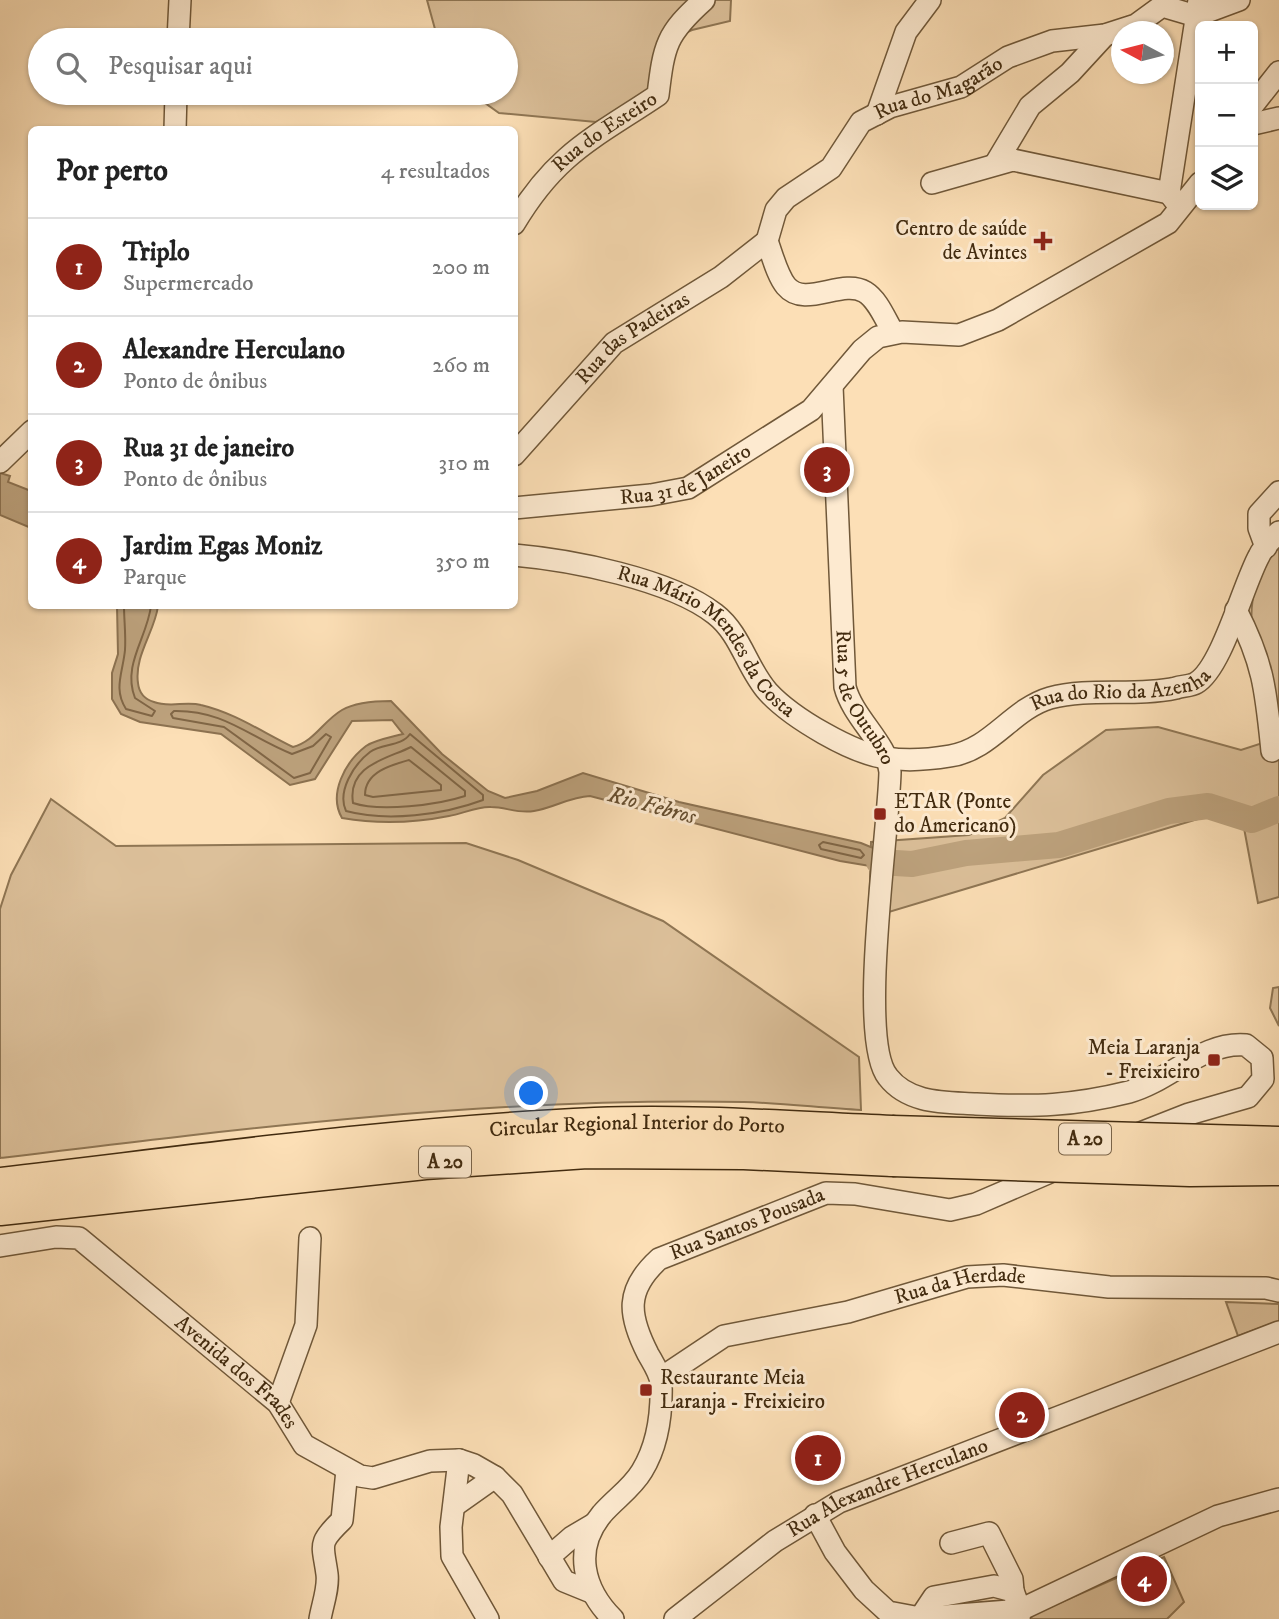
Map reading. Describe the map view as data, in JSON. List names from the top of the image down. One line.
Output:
{"streets":{"highway":["Circular Regional Interior do Porto","A 20"],"street":["Rua do Magarão","Rua do Esteiro","Rua das Padeiras","Rua 31 de Janeiro","Rua Mário Mendes da Costa","Rua do Rio da Azenha","Rua 5 de Outubro","Rua Santos Pousada","Rua da Herdade","Avenida dos Frades","Rua Alexandre Herculano"]},"crossings":[["Rua do Magarão","Rua das Padeiras"],["Rua 31 de Janeiro","Rua 5 de Outubro"],["Rua Mário Mendes da Costa","Rua do Rio da Azenha"],["Rua Mário Mendes da Costa","Rua 5 de Outubro"],["Rua do Rio da Azenha","Rua 5 de Outubro"],["Rua 5 de Outubro","Rua Santos Pousada"],["Rua Santos Pousada","Rua da Herdade"],["Rua Santos Pousada","Avenida dos Frades"]],"water":["Rio Febros"],"places":{"health":["Centro de saúde de Avintes"],"transit":["ETAR (Ponte do Americano)","Meia Laranja - Freixieiro","Restaurante Meia Laranja - Freixieiro"]},"north":"left","page":{"map_buttons":["+","−"],"search":"Pesquisar aqui","heading":["Por perto","4 resultados"],"list":[{"mark":"1","name":"Triplo","note":"Supermercado","value":"200 m"},{"mark":"2","name":"Alexandre Herculano","note":"Ponto de ônibus","value":"260 m"},{"mark":"3","name":"Rua 31 de janeiro","note":"Ponto de ônibus","value":"310 m"},{"mark":"4","name":"Jardim Egas Moniz","note":"Parque","value":"350 m"}],"pins":["3","2","1","4"]}}
